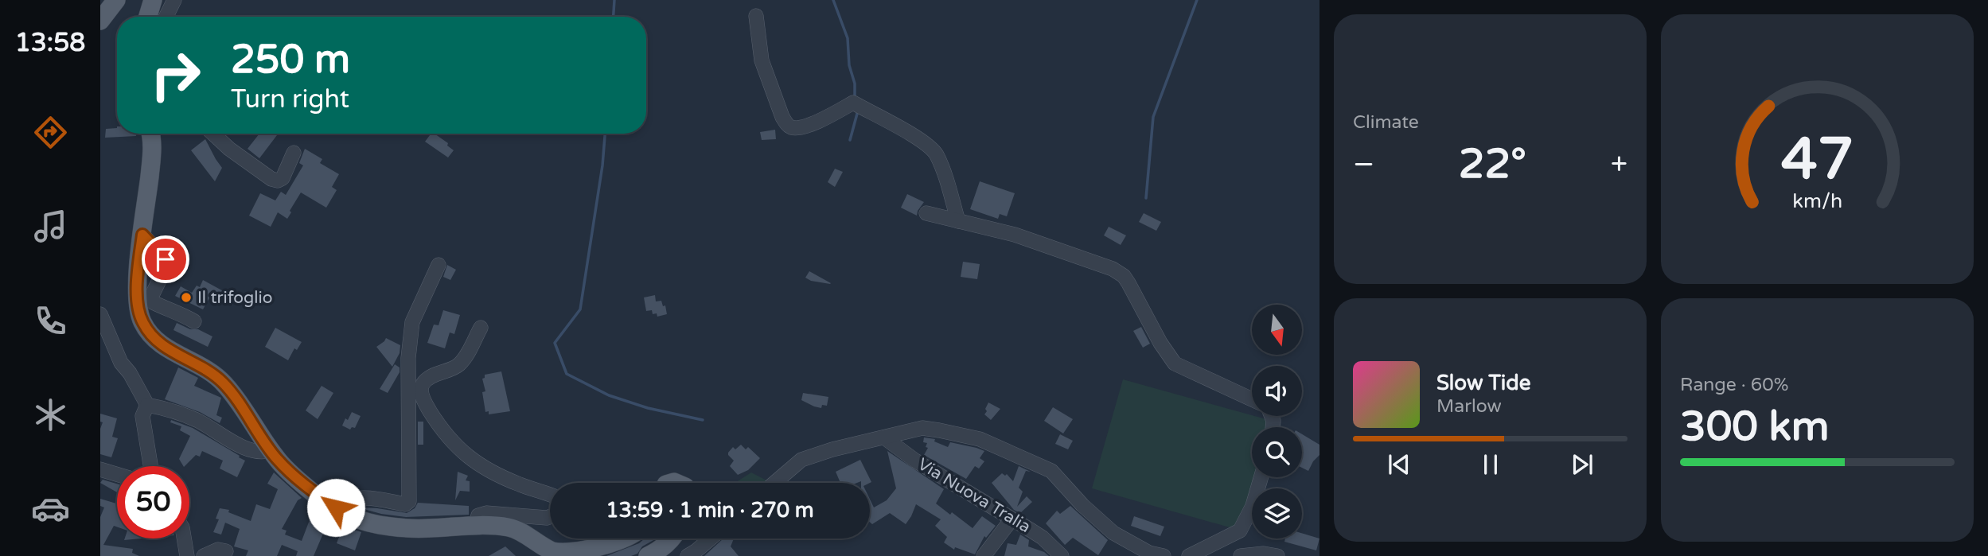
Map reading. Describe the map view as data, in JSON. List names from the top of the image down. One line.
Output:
{"streets":{"street":["Via Nuova Tralia"]},"places":["Il trifoglio"],"north":"bottom","page":{"tabs":"13:58","tile":["Climate",["Range · 60%","300 km"]],"turn":["250 m","Turn right"],"heat":["−","22°","+"],"song":["Slow Tide","Marlow"],"limit":"50","trip":"13:59 · 1 min · 270 m","gauge":["47","km/h"]}}
